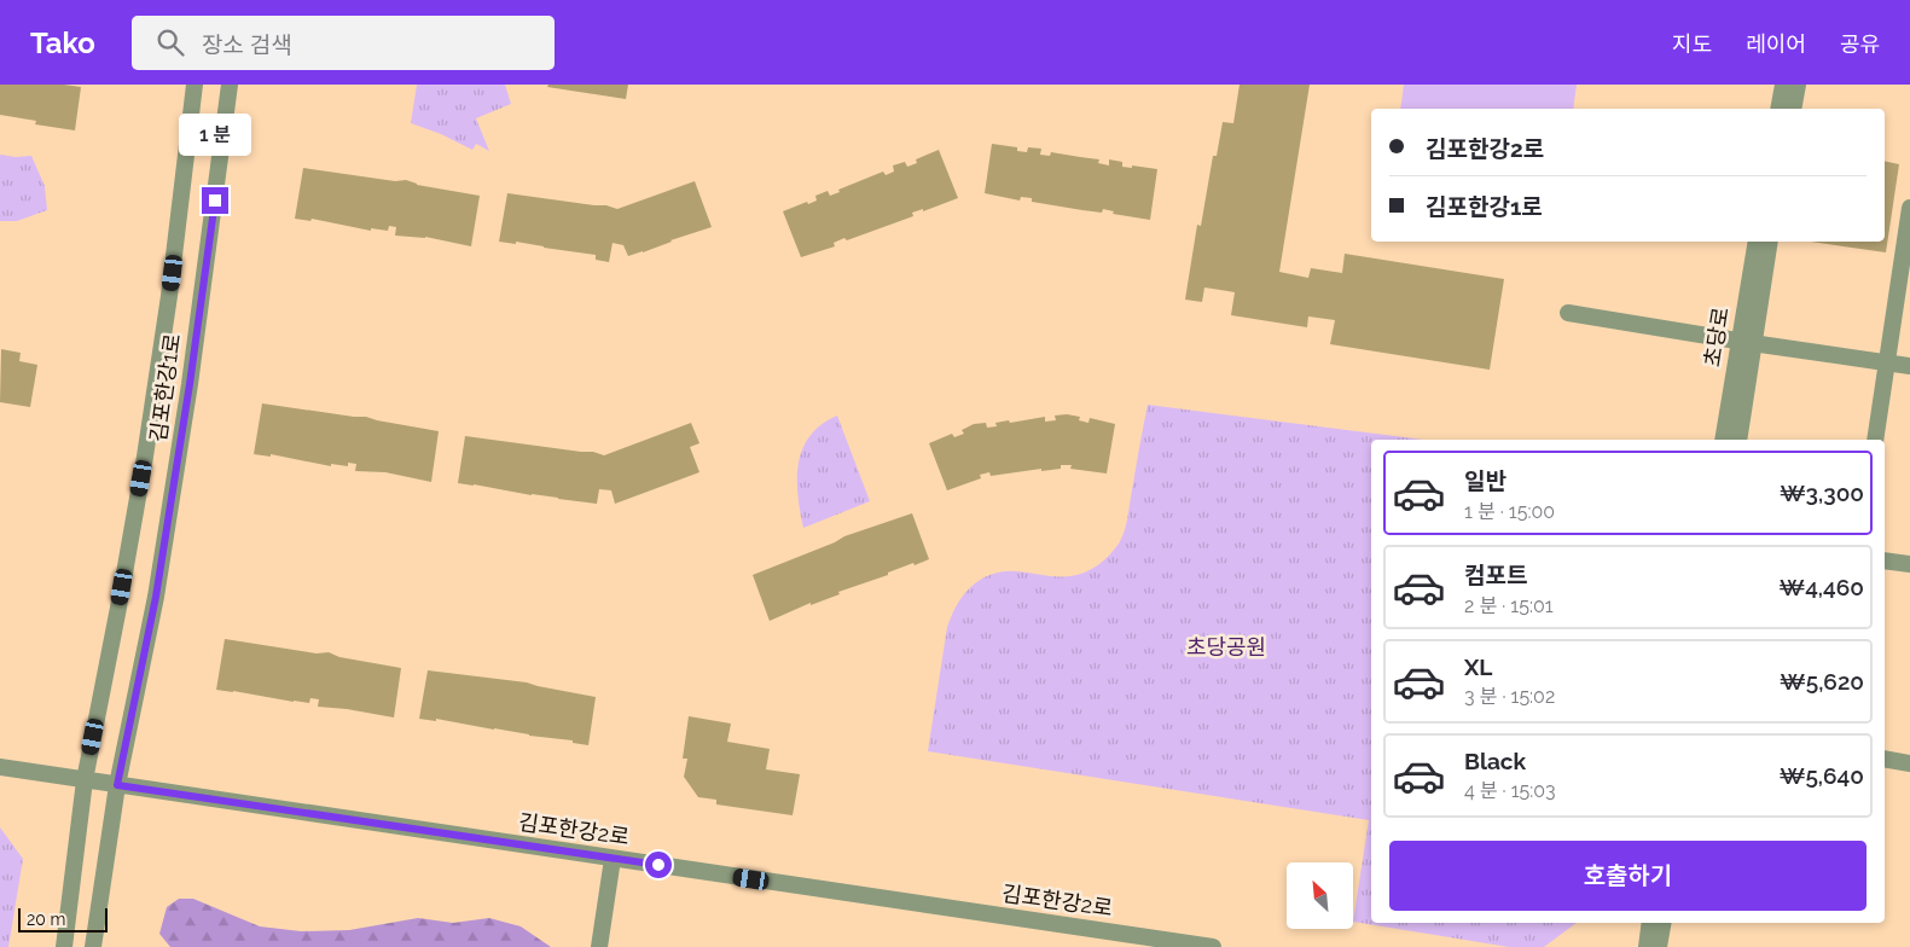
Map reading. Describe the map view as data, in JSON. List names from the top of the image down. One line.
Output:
{"streets":{"street":["초당로","김포한강1로","김포한강2로"]},"crossings":[["김포한강1로","김포한강2로"]],"parks":["초당공원"],"scale_bar":"20 m","north":"top left","page":{"header":"Tako","search":"장소 검색","nav":["지도","레이어","공유"],"banner":["김포한강2로","김포한강1로"],"bubble":"1 분","list":[{"name":"일반","note":"1 분 · 15:00","value":"₩3,300"},{"name":"컴포트","note":"2 분 · 15:01","value":"₩4,460"},{"name":"XL","note":"3 분 · 15:02","value":"₩5,620"},{"name":"Black","note":"4 분 · 15:03","value":"₩5,640"}],"buttons":"호출하기","scale":"20 m"}}
